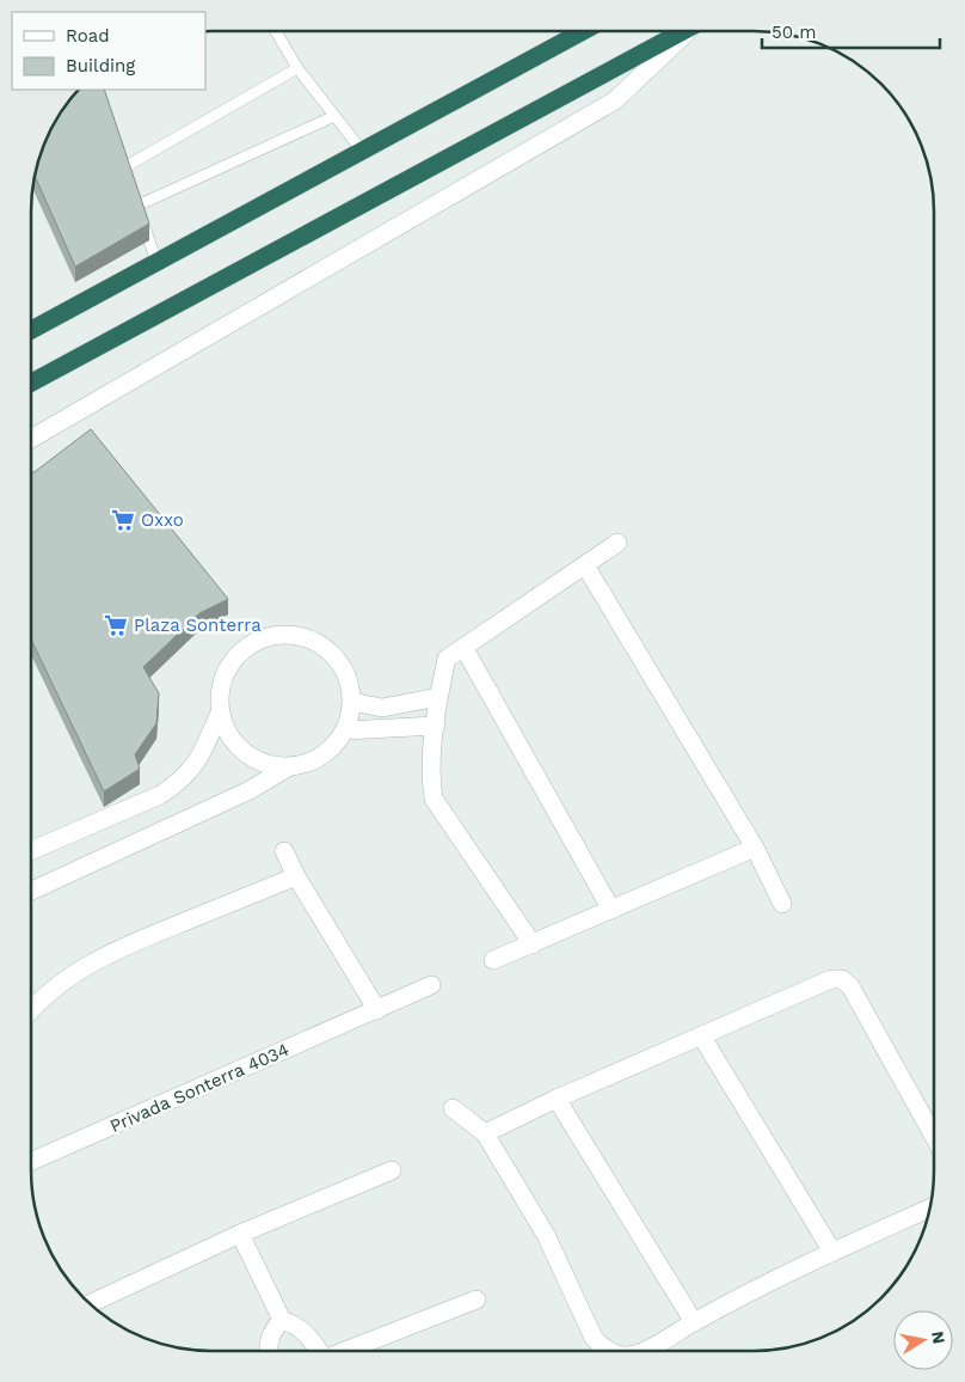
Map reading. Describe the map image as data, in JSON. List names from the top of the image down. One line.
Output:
{"streets":{"street":["Privada Sonterra 4034"]},"places":{"supermarket":["Oxxo","Plaza Sonterra"]},"legend":["Road","Building"],"scale_bar":"50 m","north":"right"}
